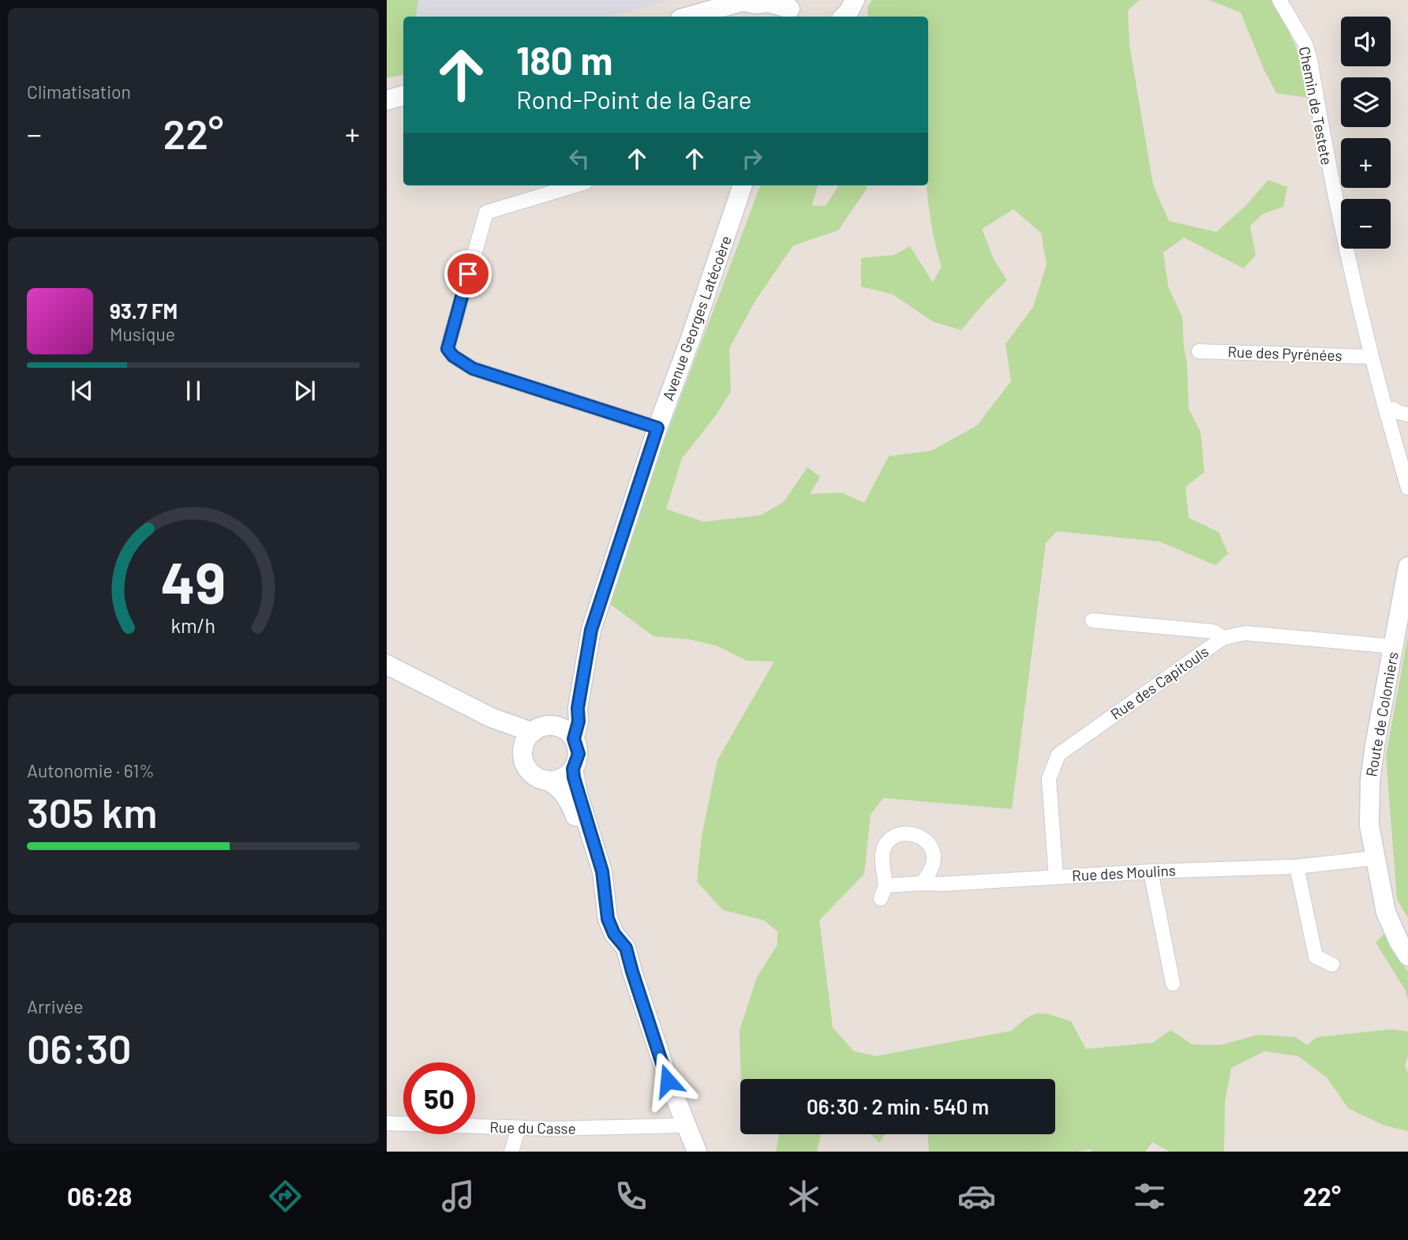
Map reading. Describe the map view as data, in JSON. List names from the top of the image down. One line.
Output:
{"streets":{"main road":["Avenue Georges Latécoère","Route de Colomiers"],"street":["Chemin de Testete","Rue des Pyrénées","Rue des Capitouls","Rue des Moulins","Rue du Casse"]},"crossings":[["Chemin de Testete","Rue des Pyrénées"],["Rue des Capitouls","Route de Colomiers"],["Rue des Capitouls","Rue des Moulins"],["Route de Colomiers","Rue des Moulins"]],"page":{"tile":["Climatisation",["Autonomie · 61%","305 km"],["Arrivée","06:30"]],"map_buttons":["+","−"],"turn":["180 m","Rond-Point de la Gare"],"heat":["−","22°","+"],"song":["93.7 FM","Musique"],"limit":"50","trip":"06:30 · 2 min · 540 m","tabs":["06:28","22°"],"gauge":["49","km/h"]}}
